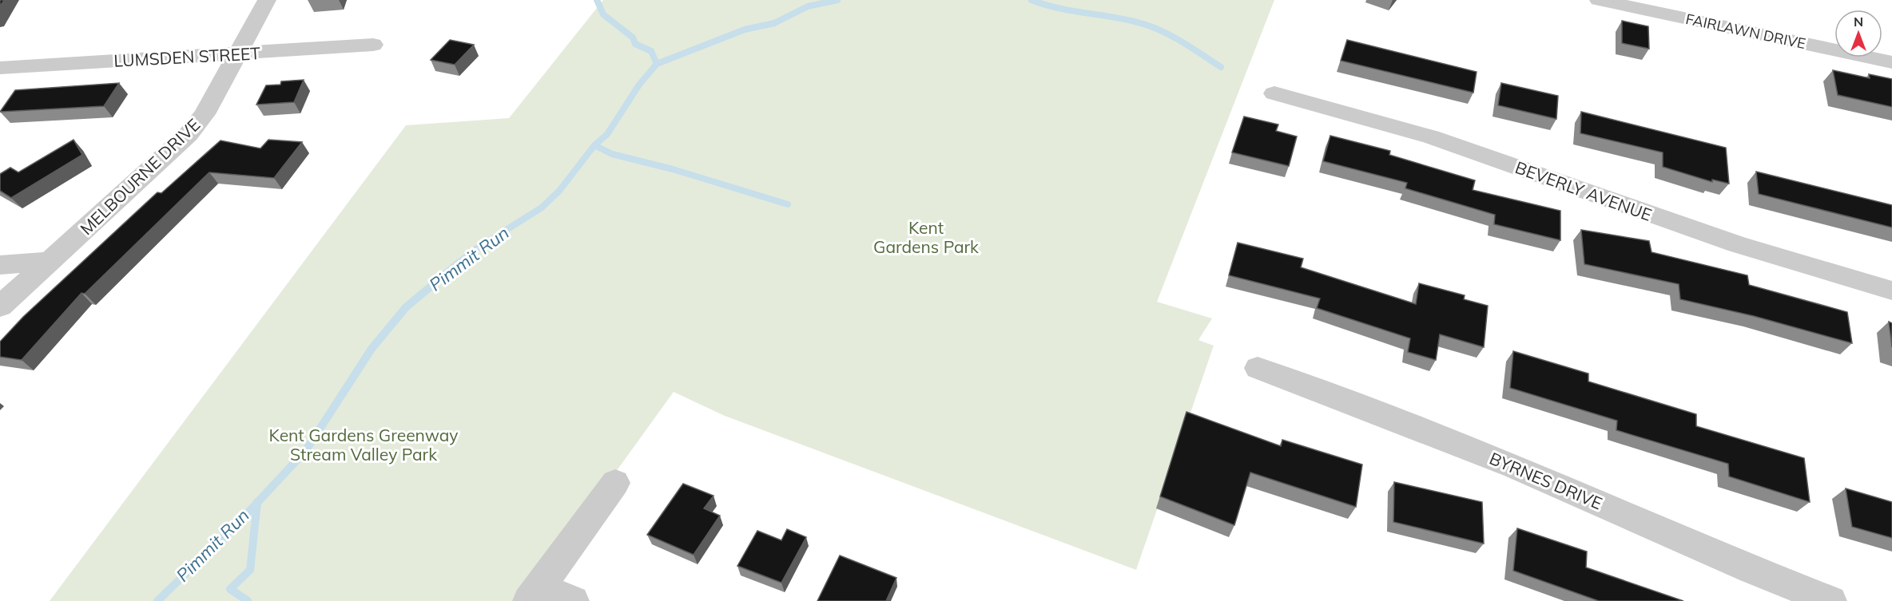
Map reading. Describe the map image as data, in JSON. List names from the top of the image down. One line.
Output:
{"streets":{"street":["FAIRLAWN DRIVE","LUMSDEN STREET","MELBOURNE DRIVE","BEVERLY AVENUE","BYRNES DRIVE"]},"crossings":[["LUMSDEN STREET","MELBOURNE DRIVE"]],"water":["Pimmit Run"],"parks":["Kent Gardens Park","Kent Gardens Greenway Stream Valley Park"],"north":"top"}
